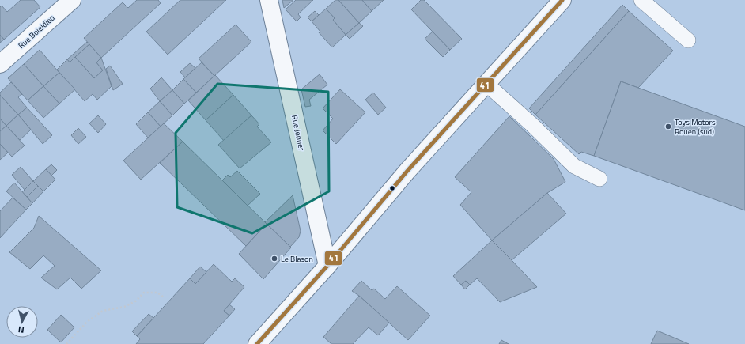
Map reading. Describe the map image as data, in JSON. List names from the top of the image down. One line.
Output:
{"streets":{"main road":["Rue Boieldieu","Rue Jenner"]},"places":["Toys Motors Rouen (sud)","Le Blason"],"lines":["transit line 41"],"north":"bottom"}
